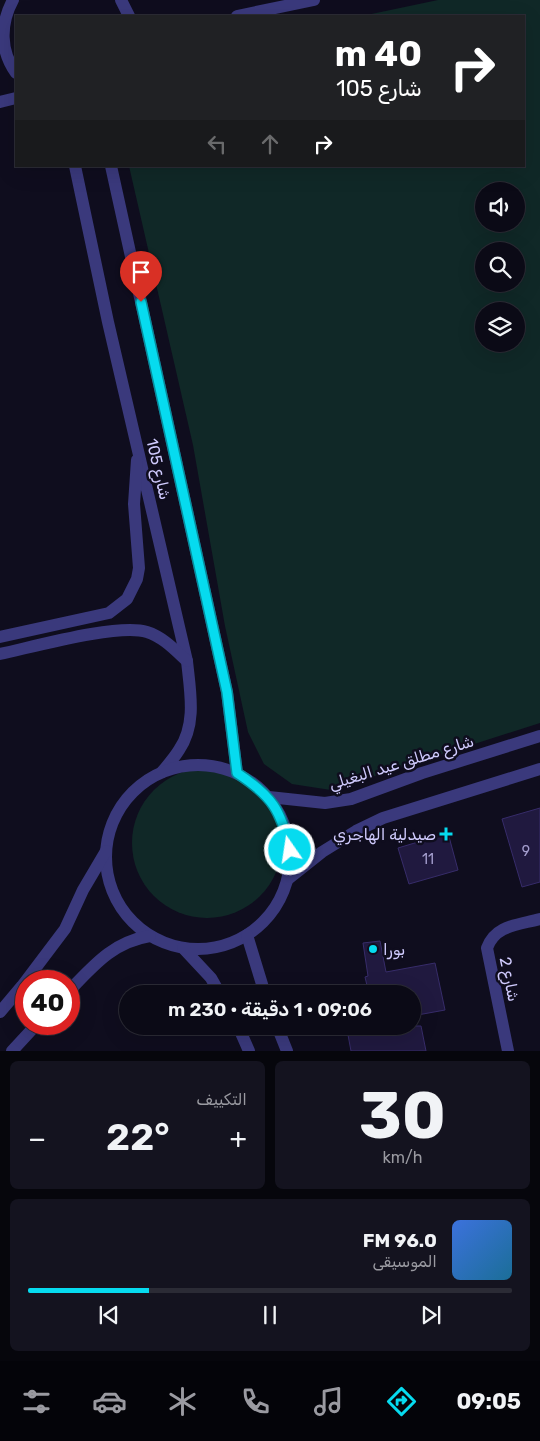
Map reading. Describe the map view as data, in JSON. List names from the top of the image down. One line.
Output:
{"streets":{"street":["شارع 105","شارع مطلق عيد البغيلي","شارع 2"]},"places":{"health":["صيدلية الهاجري"],"other":["بورا"]},"house_numbers":["9","11"],"page":{"turn":["40 m","شارع 105"],"limit":"40","trip":"09:06 · 1 دقيقة · 230 m","tile":[["30","km/h"],"التكييف"],"heat":["−","22°","+"],"song":["96.0 FM","الموسيقى"],"tabs":"09:05"}}
